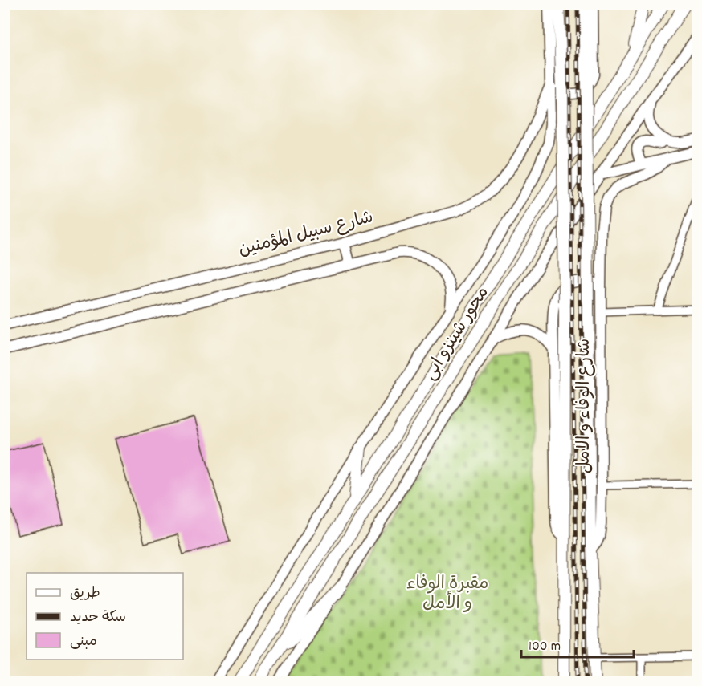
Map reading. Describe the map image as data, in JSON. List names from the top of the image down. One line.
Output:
{"streets":{"main road":["محور شينزو ابى","شارع الوفاء و الامل"],"street":["شارع سبيل المؤمنين"]},"parks":["مقبرة الوفاء و الأمل"],"legend":["طريق","سكة حديد","مبنى"],"scale_bar":"100 m"}
